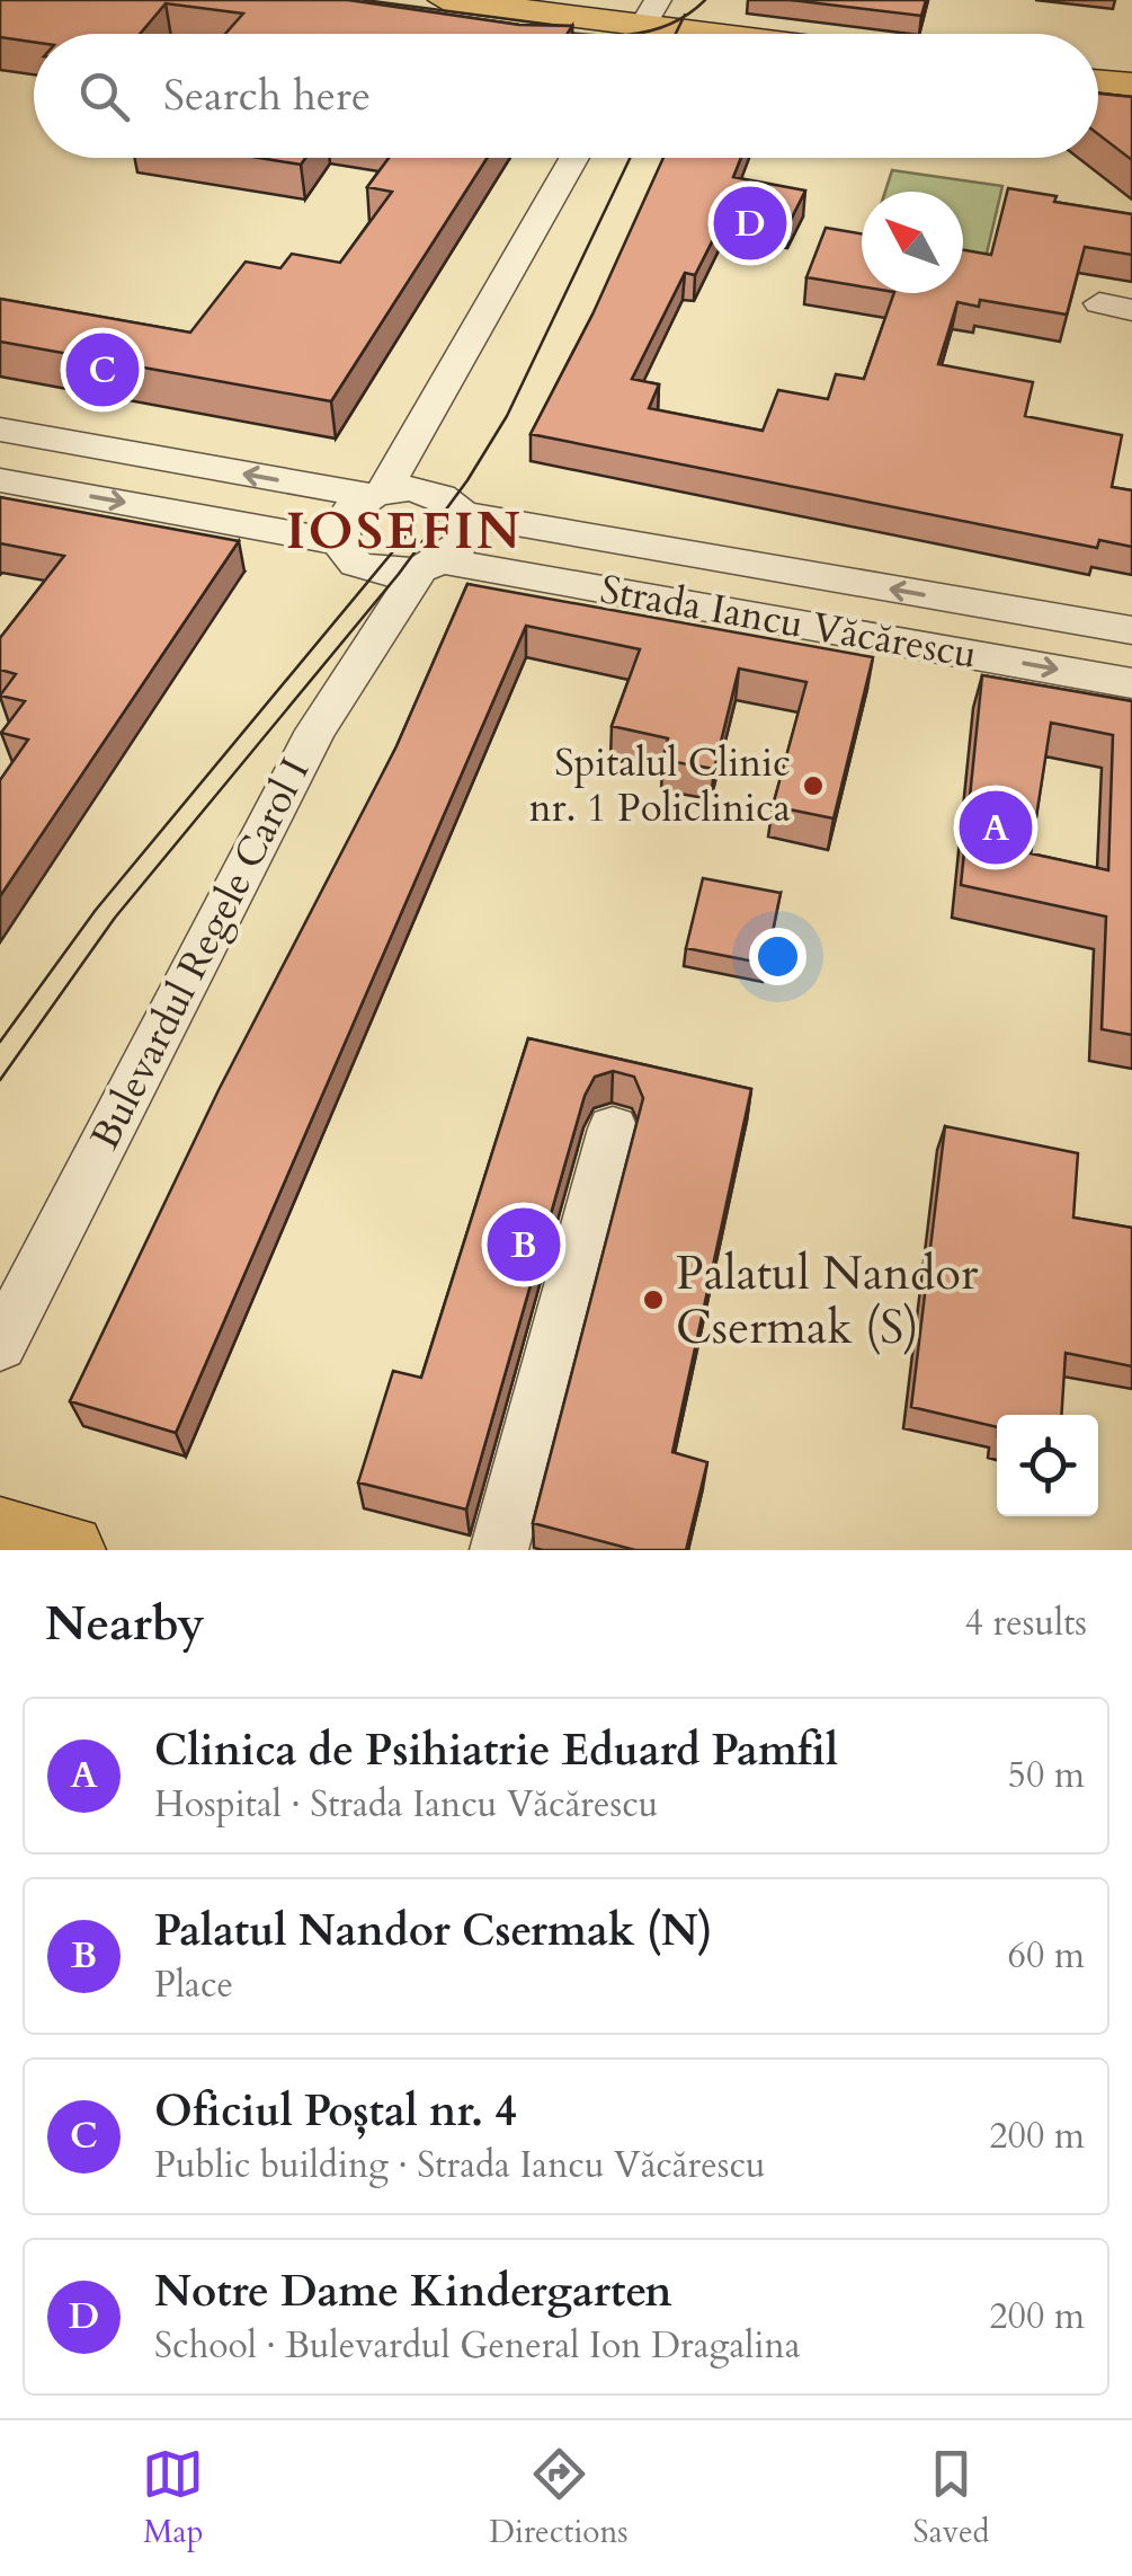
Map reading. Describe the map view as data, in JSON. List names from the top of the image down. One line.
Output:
{"streets":{"street":["Strada Iancu Văcărescu","Bulevardul Regele Carol I"]},"crossings":[["Strada Iancu Văcărescu","Bulevardul Regele Carol I"]],"districts":["IOSEFIN"],"places":["Spitalul Clinic nr. 1 Policlinica","Palatul Nandor Csermak (S)"],"north":"top left","page":{"search":"Search here","pins":["D","C","A","B"],"heading":["Nearby","4 results"],"list":[{"mark":"A","name":"Clinica de Psihiatrie Eduard Pamfil","note":"Hospital · Strada Iancu Văcărescu","value":"50 m"},{"mark":"B","name":"Palatul Nandor Csermak (N)","note":"Place","value":"60 m"},{"mark":"C","name":"Oficiul Poștal nr. 4","note":"Public building · Strada Iancu Văcărescu","value":"200 m"},{"mark":"D","name":"Notre Dame Kindergarten","note":"School · Bulevardul General Ion Dragalina","value":"200 m"}],"nav":["Map","Directions","Saved"]}}
